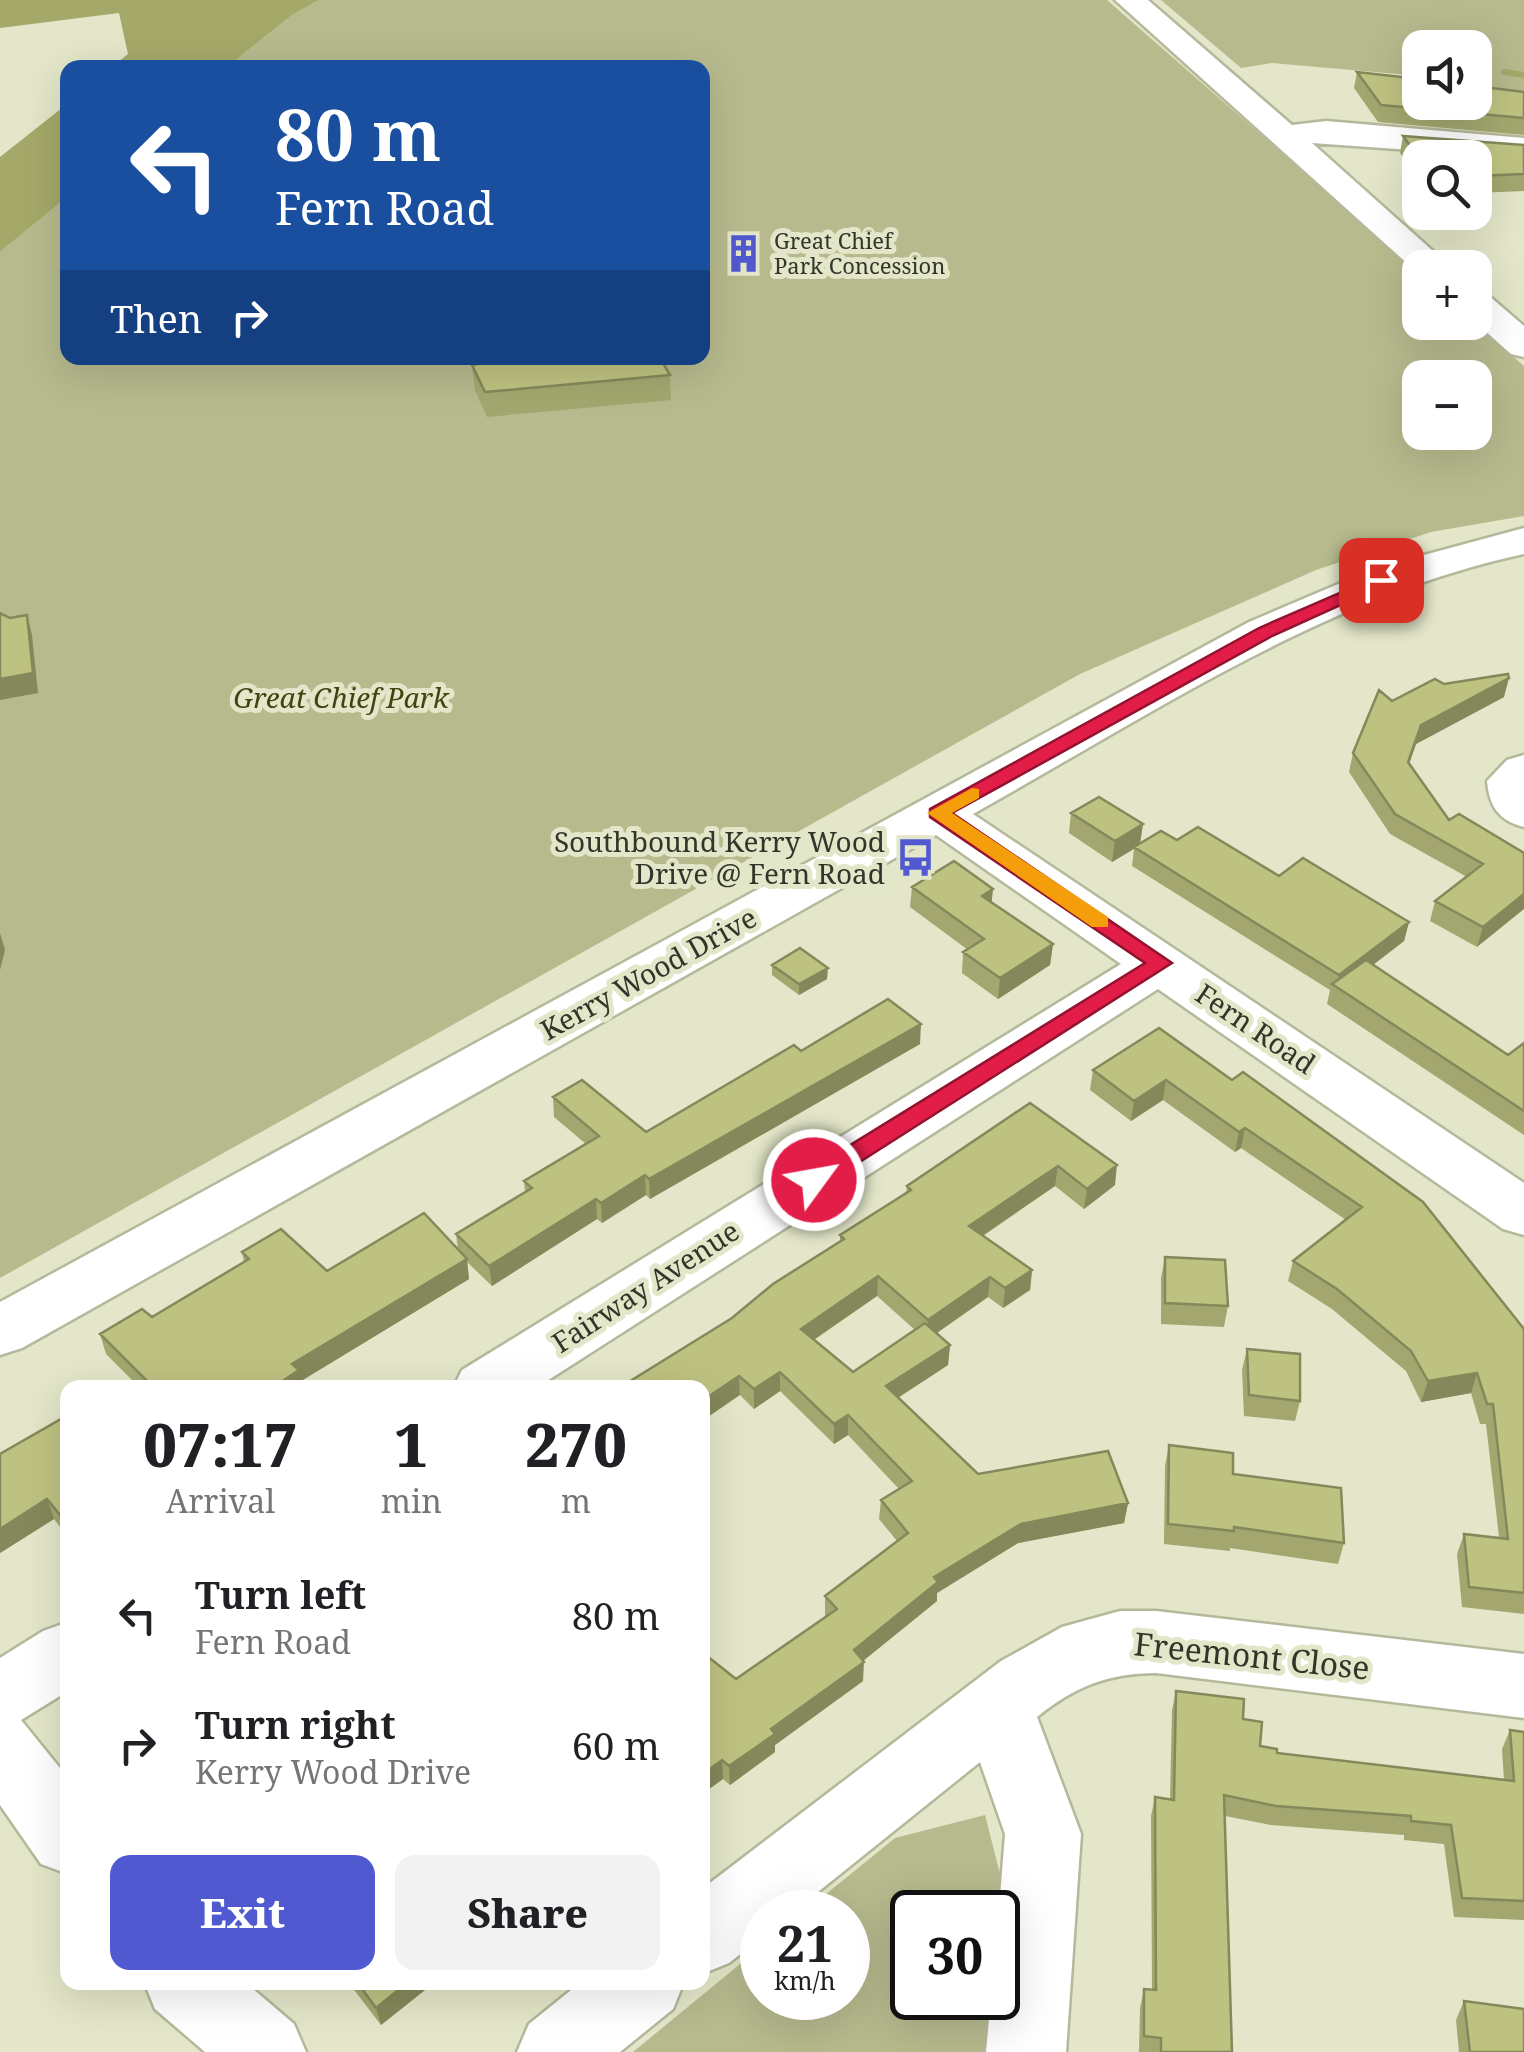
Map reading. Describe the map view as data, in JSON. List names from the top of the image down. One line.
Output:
{"streets":{"street":["Kerry Wood Drive","Fern Road","Fairway Avenue","Freemont Close"]},"crossings":[["Kerry Wood Drive","Fern Road"],["Fern Road","Fairway Avenue"]],"parks":["Great Chief Park"],"places":{"building":["Great Chief Park Concession"],"bus stop":["Southbound Kerry Wood Drive @ Fern Road"]},"page":{"map_buttons":["+","−"],"turn":["80 m","Fern Road"],"then":"Then","eta":["07:17","Arrival","1","min","270","m"],"list":[{"name":"Turn left","note":"Fern Road","value":"80 m"},{"name":"Turn right","note":"Kerry Wood Drive","value":"60 m"}],"buttons":["Exit","Share"],"speed":"21 km/h","limit":"30"}}
